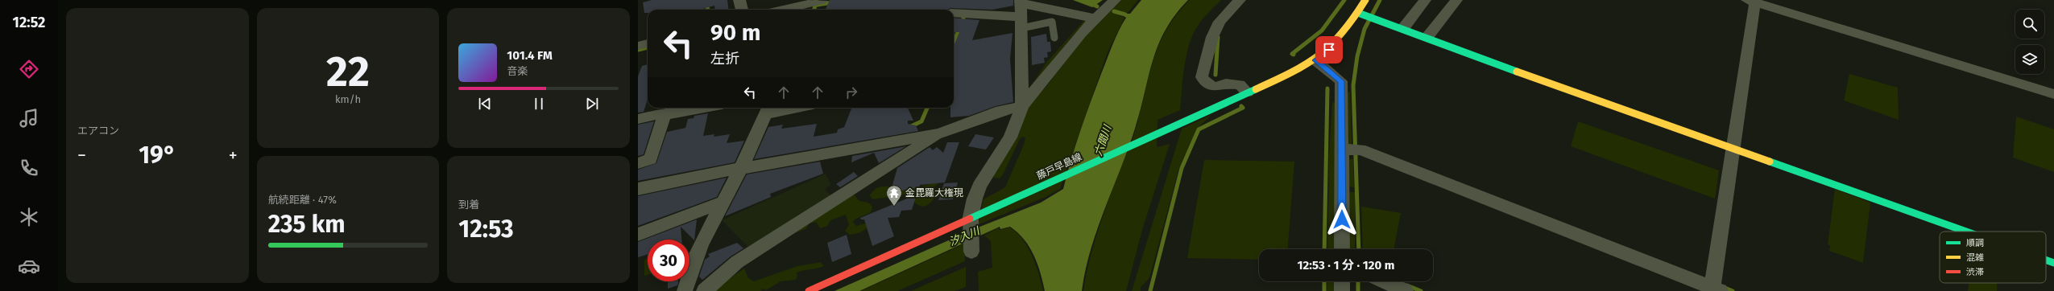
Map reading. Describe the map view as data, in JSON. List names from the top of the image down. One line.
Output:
{"streets":{"street":["藤戸早島線"]},"water":["六間川","汐入川"],"places":{"temple":["金毘羅大権現"]},"legend":["順調","混雑","渋滞"],"page":{"tabs":"12:52","tile":["エアコン",["22","km/h"],["航続距離 · 47%","235 km"],["到着","12:53"]],"turn":["90 m","左折"],"song":["101.4 FM","音楽"],"heat":["−","19°","+"],"limit":"30","trip":"12:53 · 1 分 · 120 m"}}
